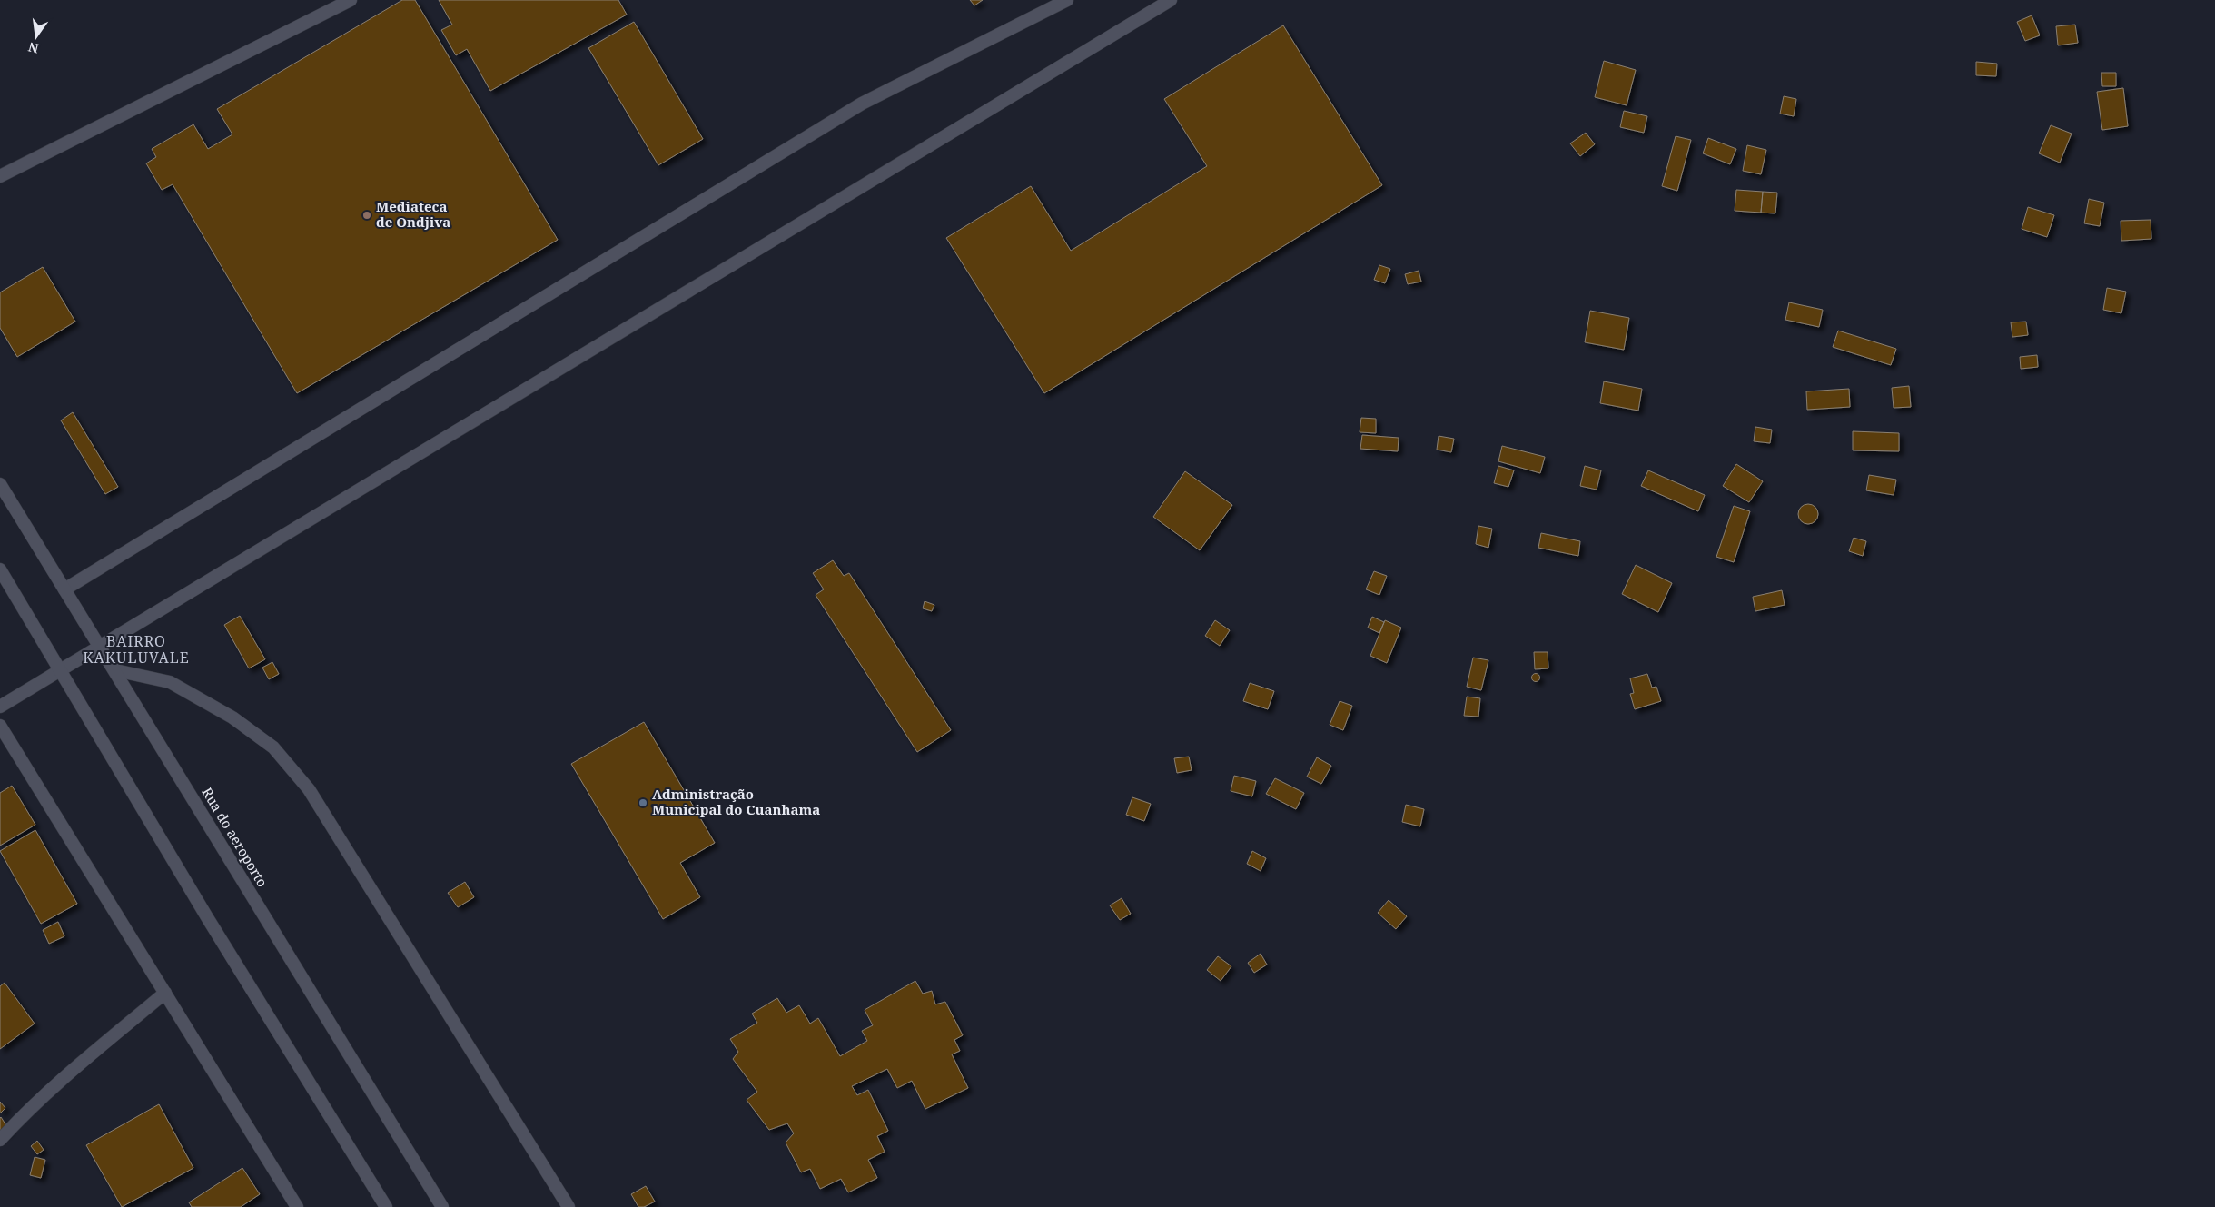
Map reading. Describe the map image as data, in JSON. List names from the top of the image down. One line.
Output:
{"streets":{"street":["Rua do aeroporto"]},"districts":["BAIRRO KAKULUVALE"],"places":["Mediateca de Ondjiva","Administração Municipal do Cuanhama"],"north":"bottom"}
